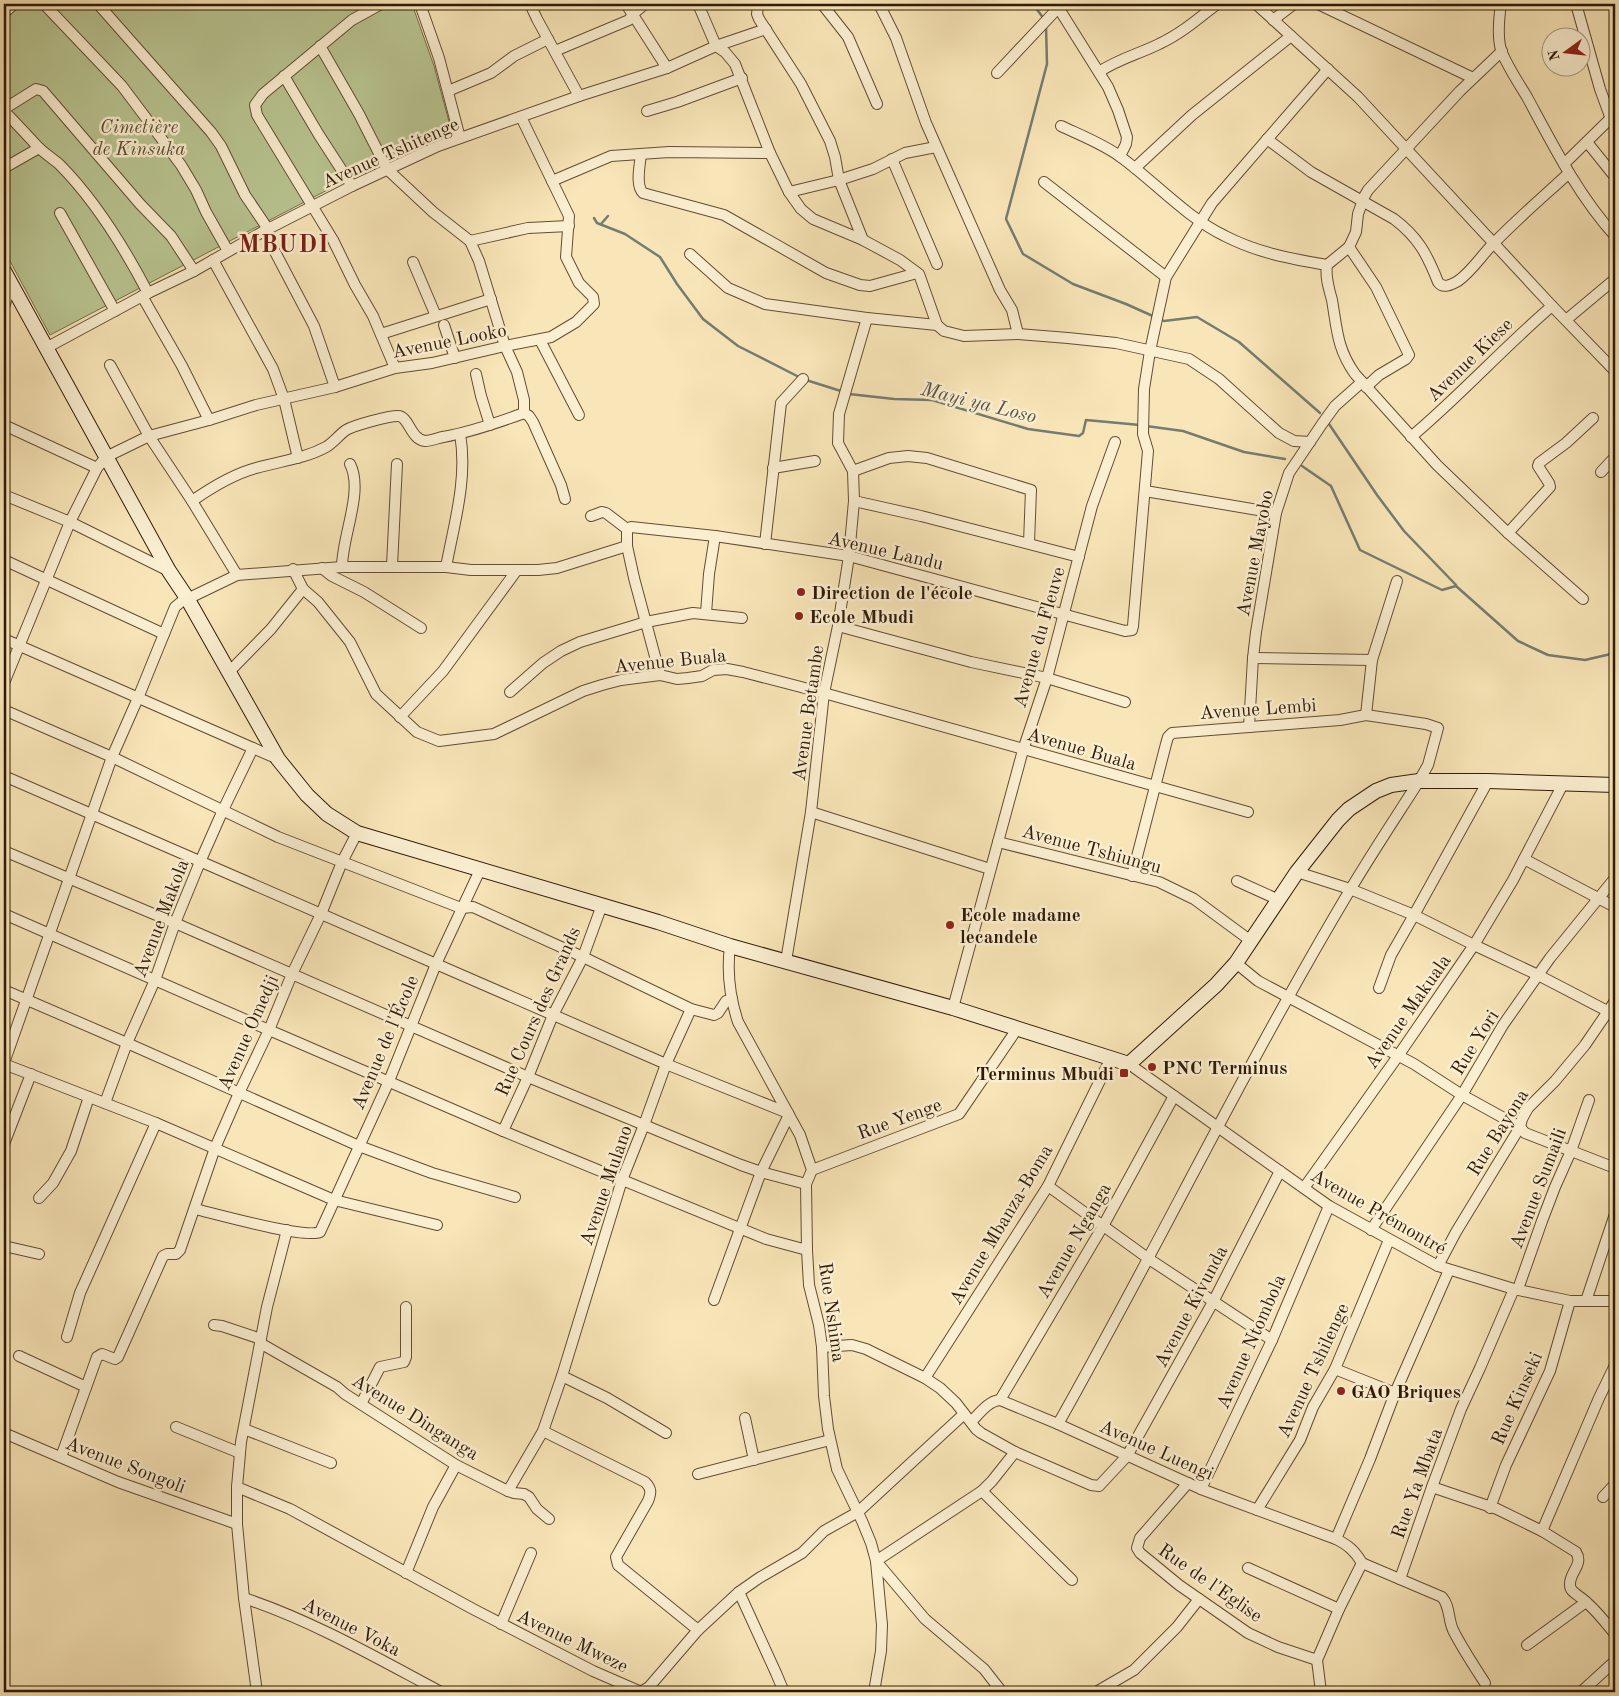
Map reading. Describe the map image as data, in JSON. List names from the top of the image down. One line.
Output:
{"streets":{"street":["Avenue Tshitenge","Avenue Looko","Avenue Kiese","Avenue Landu","Avenue Mayobo","Avenue du Fleuve","Avenue Buala","Avenue Lembi","Avenue Betambe","Avenue Tshiungu","Avenue Makola","Rue Cours des Grands","Avenue Makuala","Avenue Omedji","Avenue de l'École","Rue Yori","Rue Yenge","Rue Bayona","Avenue Mulano","Avenue Sumaili","Avenue Prémontré","Avenue Mbanza-Boma","Avenue Nganga","Avenue Kivunda","Rue Nshima","Avenue Ntombola","Avenue Tshilenge","Rue Kinseki","Avenue Dinganga","Avenue Luengi","Avenue Songoli","Rue Ya Mbata","Rue de l'Eglise","Avenue Voka","Avenue Mweze"]},"crossings":[["Avenue Tshitenge","Avenue Looko"],["Avenue Landu","Avenue du Fleuve"],["Avenue Landu","Avenue Betambe"],["Avenue Mayobo","Avenue Lembi"],["Avenue du Fleuve","Avenue Buala"],["Avenue du Fleuve","Avenue Tshiungu"],["Avenue Buala","Avenue Lembi"],["Avenue Buala","Avenue Betambe"],["Avenue Lembi","Avenue Tshiungu"],["Avenue Makuala","Avenue Prémontré"],["Rue Yori","Avenue Prémontré"],["Rue Yenge","Rue Nshima"],["Rue Bayona","Avenue Prémontré"],["Avenue Mulano","Avenue Dinganga"],["Avenue Sumaili","Avenue Prémontré"],["Avenue Sumaili","Rue Ya Mbata"],["Avenue Prémontré","Avenue Nganga"],["Avenue Prémontré","Avenue Kivunda"],["Avenue Prémontré","Avenue Ntombola"],["Avenue Prémontré","Avenue Tshilenge"],["Avenue Prémontré","Rue Kinseki"],["Avenue Prémontré","Rue Ya Mbata"],["Avenue Nganga","Avenue Luengi"],["Avenue Kivunda","Avenue Luengi"],["Rue Nshima","Avenue Mweze"],["Avenue Ntombola","Avenue Luengi"],["Avenue Tshilenge","Avenue Luengi"],["Avenue Luengi","Rue de l'Eglise"]],"districts":["MBUDI"],"water":["Mayi ya Loso"],"parks":["Cimetière de Kinsuka"],"places":{"other":["Direction de l'école","Ecole Mbudi","Ecole madame lecandele","PNC Terminus","GAO Briques"],"transit":["Terminus Mbudi"]},"north":"left"}
